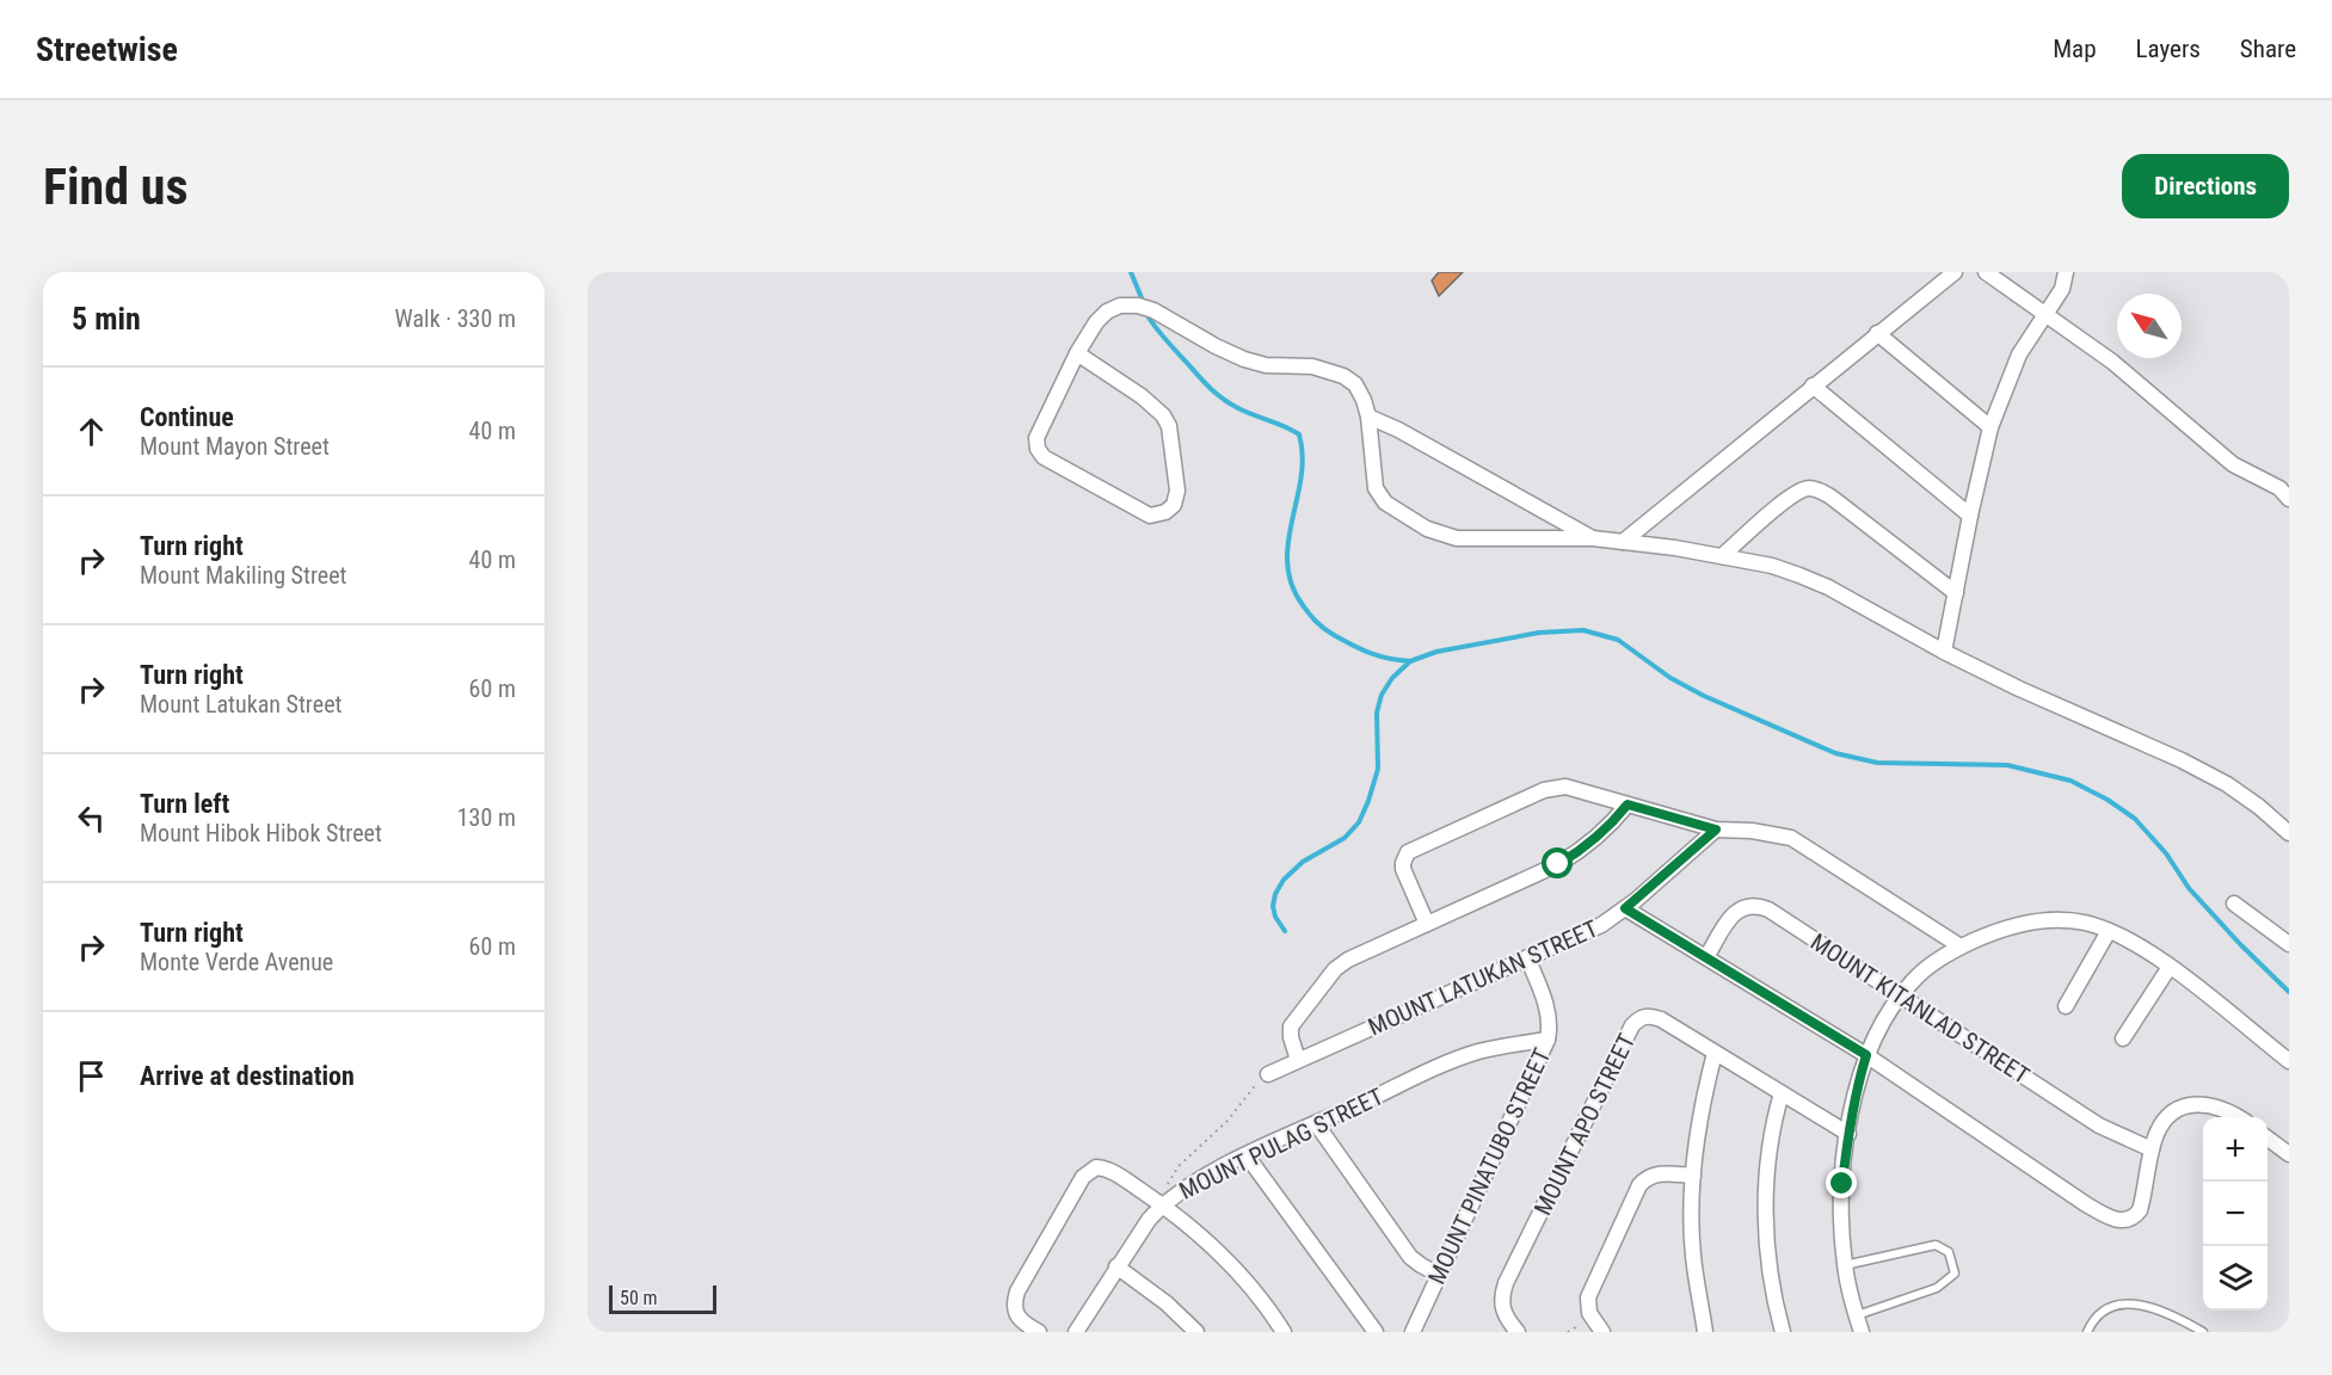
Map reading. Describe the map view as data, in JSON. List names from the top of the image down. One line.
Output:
{"streets":{"street":["MOUNT LATUKAN STREET","MOUNT KITANLAD STREET","MOUNT APO STREET","MOUNT PULAG STREET","MOUNT PINATUBO STREET"]},"crossings":[["MOUNT LATUKAN STREET","MOUNT PINATUBO STREET"],["MOUNT PULAG STREET","MOUNT PINATUBO STREET"]],"scale_bar":"50 m","north":"top left","page":{"header":"Streetwise","nav":["Map","Layers","Share"],"buttons":"Directions","title":"Find us","heading":["5 min","Walk · 330 m"],"list":[["Continue","Mount Mayon Street","40 m"],["Turn right","Mount Makiling Street","40 m"],["Turn right","Mount Latukan Street","60 m"],["Turn left","Mount Hibok Hibok Street","130 m"],["Turn right","Monte Verde Avenue","60 m"],"Arrive at destination"],"map_buttons":["+","−"],"scale":"50 m"}}
